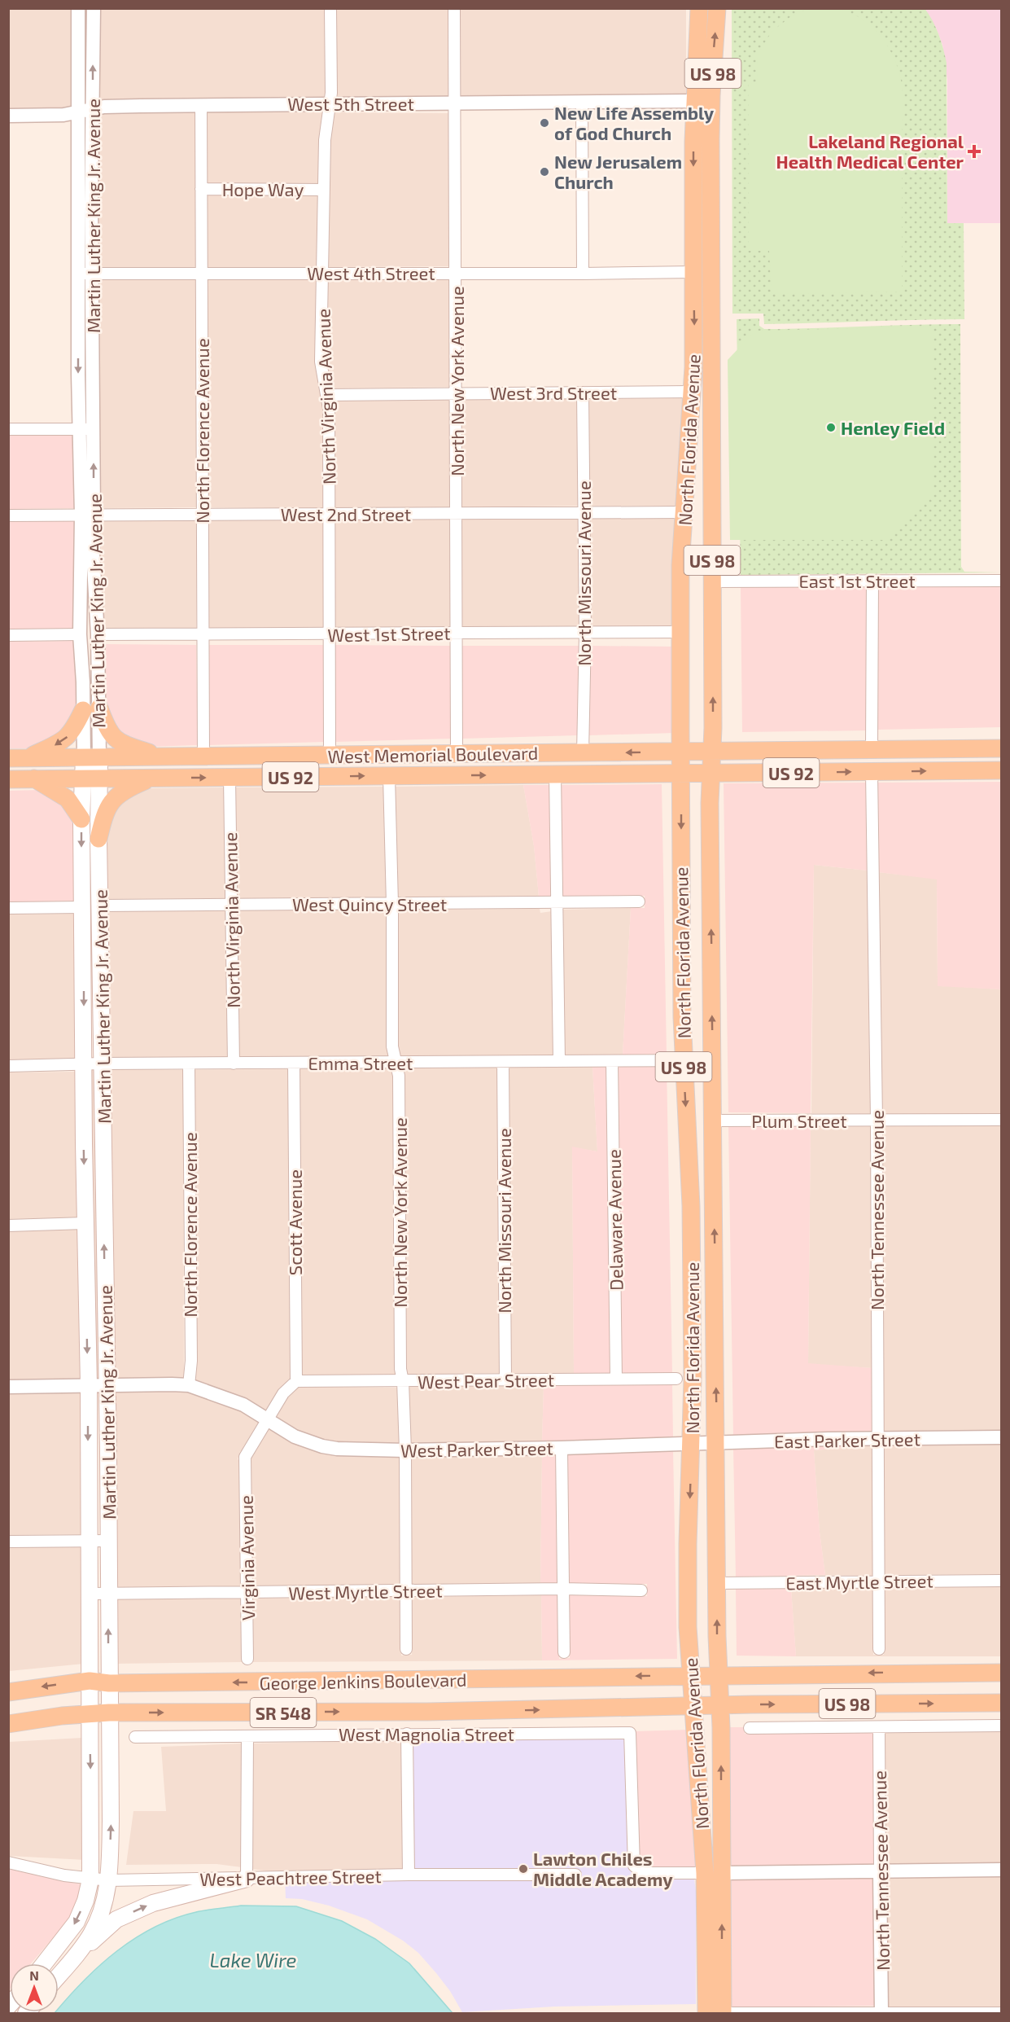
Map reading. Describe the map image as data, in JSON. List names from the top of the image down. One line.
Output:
{"streets":{"main road":["US 98","Martin Luther King Jr. Avenue","North Florida Avenue","West Memorial Boulevard","US 92","George Jenkins Boulevard","SR 548"],"street":["West 5th Street","Hope Way","West 4th Street","North New York Avenue","West 3rd Street","North Virginia Avenue","North Florence Avenue","West 2nd Street","North Missouri Avenue","East 1st Street","West 1st Street","West Quincy Street","Emma Street","Plum Street","North Tennessee Avenue","Delaware Avenue","Scott Avenue","West Pear Street","East Parker Street","West Parker Street","Virginia Avenue","East Myrtle Street","West Myrtle Street","West Magnolia Street","West Peachtree Street"]},"crossings":[["US 98","North Florida Avenue"],["US 98","George Jenkins Boulevard"],["West 5th Street","Martin Luther King Jr. Avenue"],["West 5th Street","North New York Avenue"],["West 5th Street","North Virginia Avenue"],["West 5th Street","North Florence Avenue"],["West 5th Street","North Florida Avenue"],["Hope Way","North Virginia Avenue"],["Hope Way","North Florence Avenue"],["Martin Luther King Jr. Avenue","West 4th Street"],["Martin Luther King Jr. Avenue","West 2nd Street"],["Martin Luther King Jr. Avenue","West 1st Street"],["Martin Luther King Jr. Avenue","West Memorial Boulevard"],["Martin Luther King Jr. Avenue","West Quincy Street"],["Martin Luther King Jr. Avenue","Emma Street"],["Martin Luther King Jr. Avenue","West Myrtle Street"],["Martin Luther King Jr. Avenue","George Jenkins Boulevard"],["Martin Luther King Jr. Avenue","West Peachtree Street"],["West 4th Street","North New York Avenue"],["West 4th Street","North Virginia Avenue"],["West 4th Street","North Florence Avenue"],["West 4th Street","North Florida Avenue"],["North New York Avenue","West 3rd Street"],["North New York Avenue","West 2nd Street"],["North New York Avenue","West 1st Street"],["North New York Avenue","West Memorial Boulevard"],["North New York Avenue","West Quincy Street"],["North New York Avenue","Emma Street"],["North New York Avenue","West Pear Street"],["North New York Avenue","West Parker Street"],["North New York Avenue","West Myrtle Street"],["West 3rd Street","North Virginia Avenue"],["West 3rd Street","North Florida Avenue"],["West 3rd Street","North Missouri Avenue"],["North Virginia Avenue","West 2nd Street"],["North Virginia Avenue","West 1st Street"],["North Virginia Avenue","West Memorial Boulevard"],["North Virginia Avenue","West Quincy Street"],["North Virginia Avenue","Emma Street"],["North Florence Avenue","West 2nd Street"],["North Florence Avenue","West 1st Street"],["North Florence Avenue","West Memorial Boulevard"],["North Florence Avenue","Emma Street"],["North Florida Avenue","West 2nd Street"],["North Florida Avenue","East 1st Street"],["North Florida Avenue","West 1st Street"],["North Florida Avenue","West Memorial Boulevard"],["North Florida Avenue","US 92"],["North Florida Avenue","Emma Street"],["North Florida Avenue","Plum Street"],["North Florida Avenue","East Parker Street"],["North Florida Avenue","West Parker Street"],["North Florida Avenue","East Myrtle Street"],["North Florida Avenue","George Jenkins Boulevard"],["North Florida Avenue","West Magnolia Street"],["West 2nd Street","North Missouri Avenue"],["North Missouri Avenue","West 1st Street"],["North Missouri Avenue","West Memorial Boulevard"],["North Missouri Avenue","Emma Street"],["North Missouri Avenue","West Pear Street"],["West Memorial Boulevard","US 92"],["US 92","North Tennessee Avenue"],["Emma Street","Delaware Avenue"],["Emma Street","Scott Avenue"],["Plum Street","North Tennessee Avenue"],["North Tennessee Avenue","East Parker Street"],["North Tennessee Avenue","East Myrtle Street"],["Delaware Avenue","West Pear Street"],["Scott Avenue","West Pear Street"],["East Parker Street","West Parker Street"],["West Parker Street","Virginia Avenue"],["Virginia Avenue","West Myrtle Street"]],"water":["Lake Wire"],"places":{"other":["New Life Assembly of God Church","New Jerusalem Church","Henley Field","Lawton Chiles Middle Academy"],"health":["Lakeland Regional Health Medical Center"]},"north":"top"}
